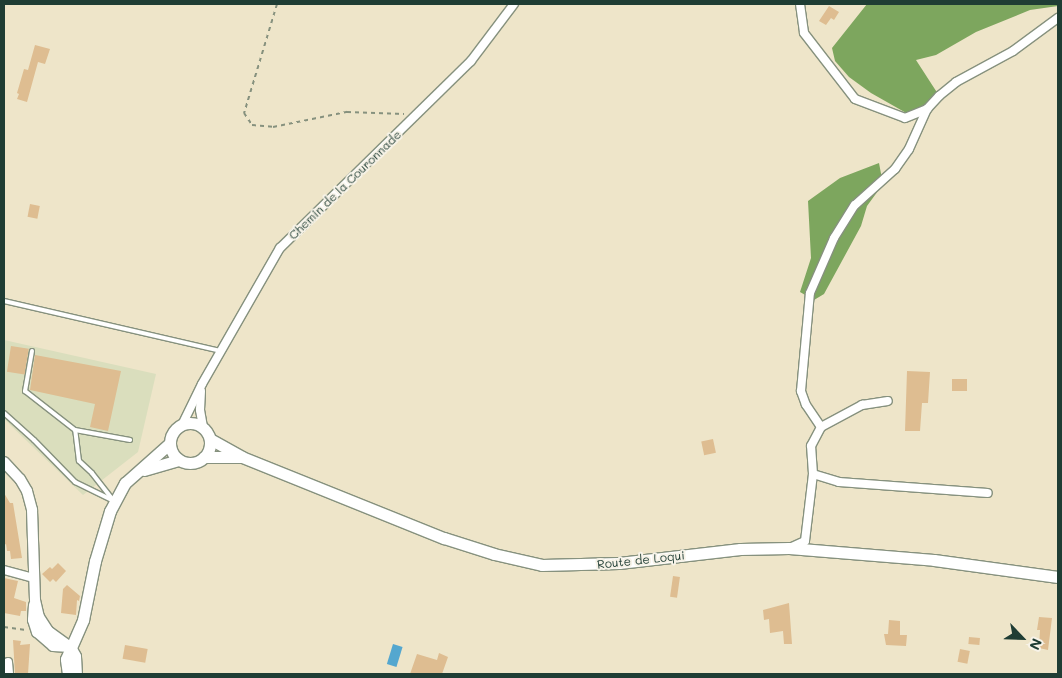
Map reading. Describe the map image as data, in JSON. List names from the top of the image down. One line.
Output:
{"streets":{"main road":["Route de Loqui"],"street":["Chemin de la Couronnade"]},"crossings":[["Chemin de la Couronnade","Route de Loqui"]],"north":"bottom right"}
